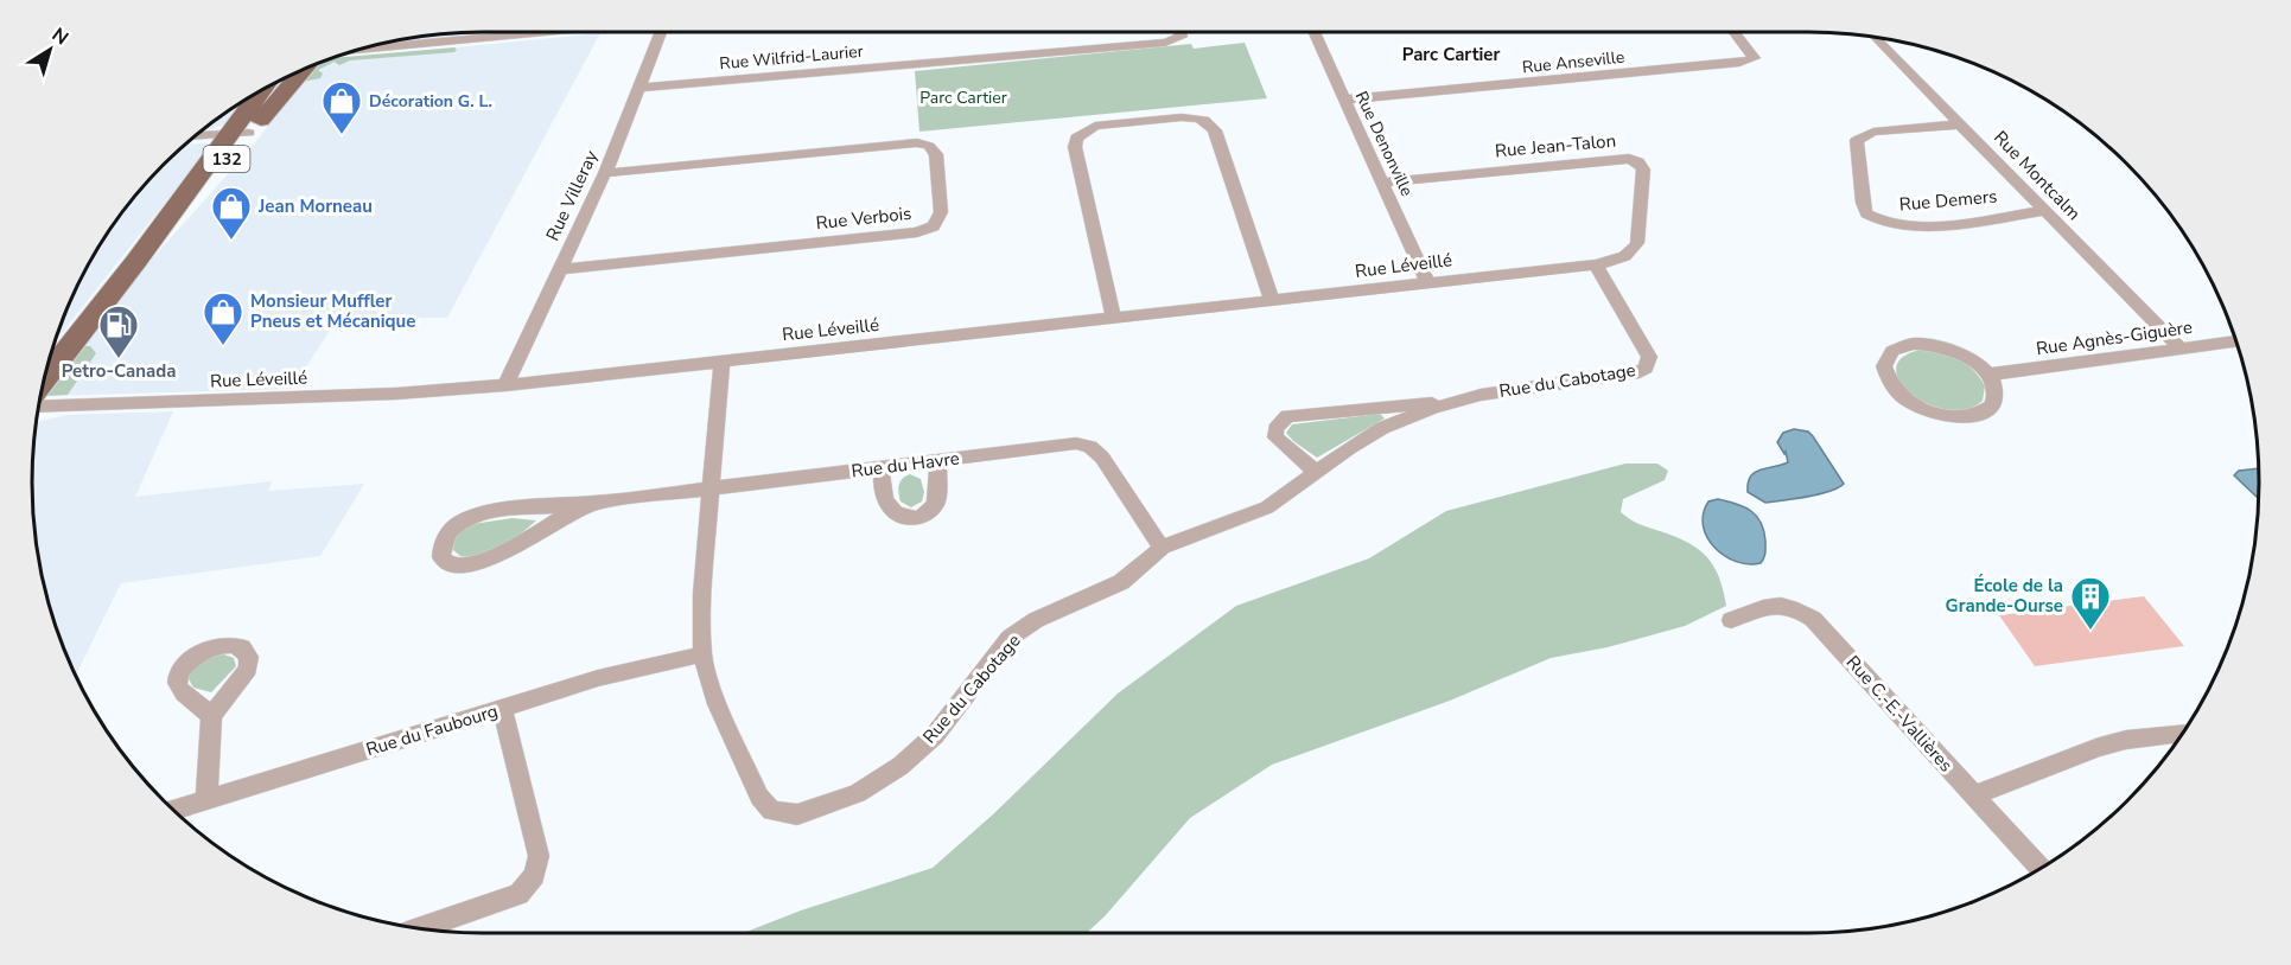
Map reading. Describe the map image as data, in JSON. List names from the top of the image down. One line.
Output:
{"streets":{"main road":["132"],"street":["Rue Wilfrid-Laurier","Rue Anseville","Rue Denonville","Rue Jean-Talon","Rue Montcalm","Rue Villeray","Rue Demers","Rue Verbois","Rue Léveillé","Rue Agnès-Giguère","Rue du Cabotage","Rue du Havre","Rue C.-E.-Vallières","Rue du Faubourg"]},"crossings":[["Rue Wilfrid-Laurier","Rue Villeray"],["Rue Anseville","Rue Denonville"],["Rue Denonville","Rue Jean-Talon"],["Rue Denonville","Rue Léveillé"],["Rue Jean-Talon","Rue Léveillé"],["Rue Montcalm","Rue Demers"],["Rue Montcalm","Rue Agnès-Giguère"],["Rue Villeray","Rue Verbois"],["Rue Villeray","Rue Léveillé"],["Rue Léveillé","Rue du Cabotage"],["Rue du Cabotage","Rue du Havre"],["Rue du Cabotage","Rue du Faubourg"]],"districts":["Parc Cartier"],"parks":["Parc Cartier"],"places":{"shop":["Décoration G. L.","Jean Morneau","Monsieur Muffler Pneus et Mécanique"],"fuel station":["Petro-Canada"],"building":["École de la Grande-Ourse"]},"north":"top right"}
